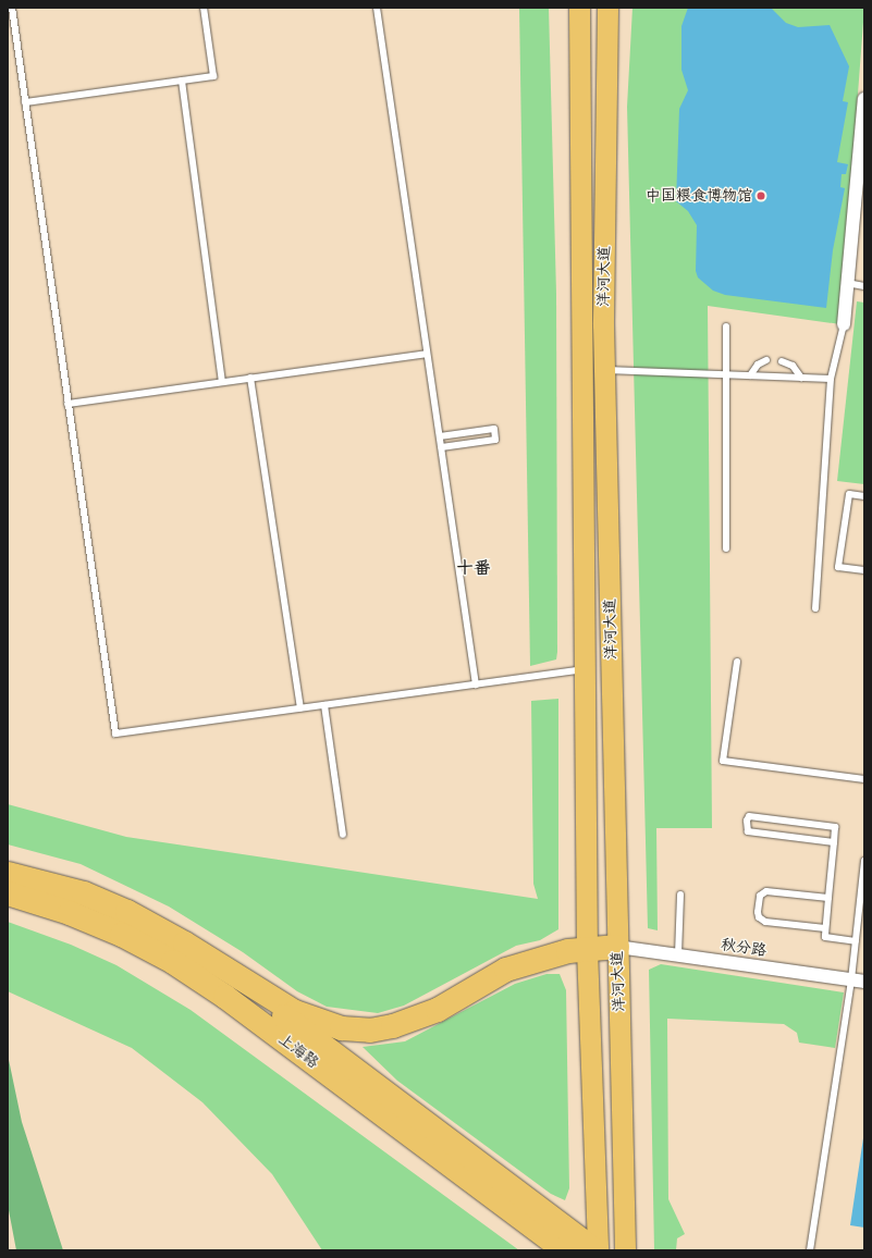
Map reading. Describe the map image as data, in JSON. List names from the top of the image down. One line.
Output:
{"streets":{"highway":["上海路"],"main road":["洋河大道"],"street":["秋分路"]},"crossings":[["洋河大道","秋分路"],["洋河大道","上海路"],["秋分路","上海路"]],"districts":["十番"],"places":["中国粮食博物馆"]}
